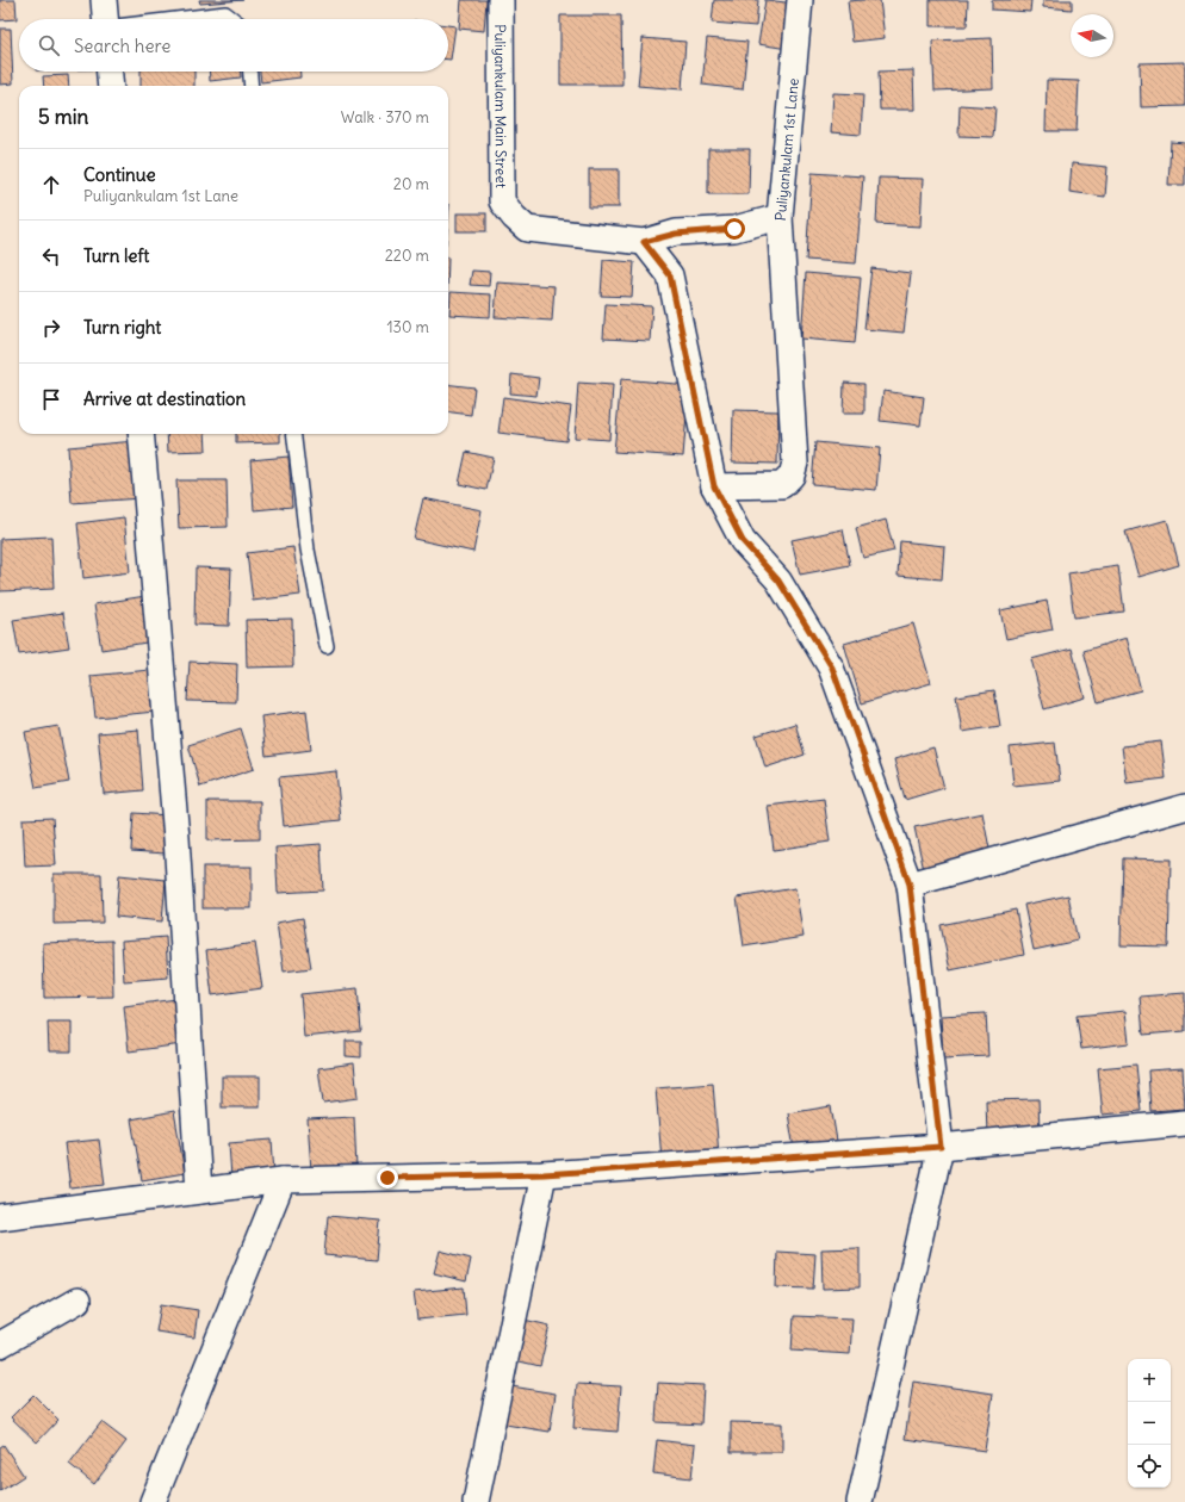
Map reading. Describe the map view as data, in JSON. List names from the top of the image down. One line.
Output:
{"streets":{"street":["Puliyankulam Main Street","Puliyankulam 1st Lane"]},"crossings":[["Puliyankulam Main Street","Puliyankulam 1st Lane"]],"north":"left","page":{"search":"Search here","heading":["5 min","Walk · 370 m"],"list":[["Continue","Puliyankulam 1st Lane","20 m"],["Turn left","220 m"],["Turn right","130 m"],"Arrive at destination"],"map_buttons":["+","−"]}}
